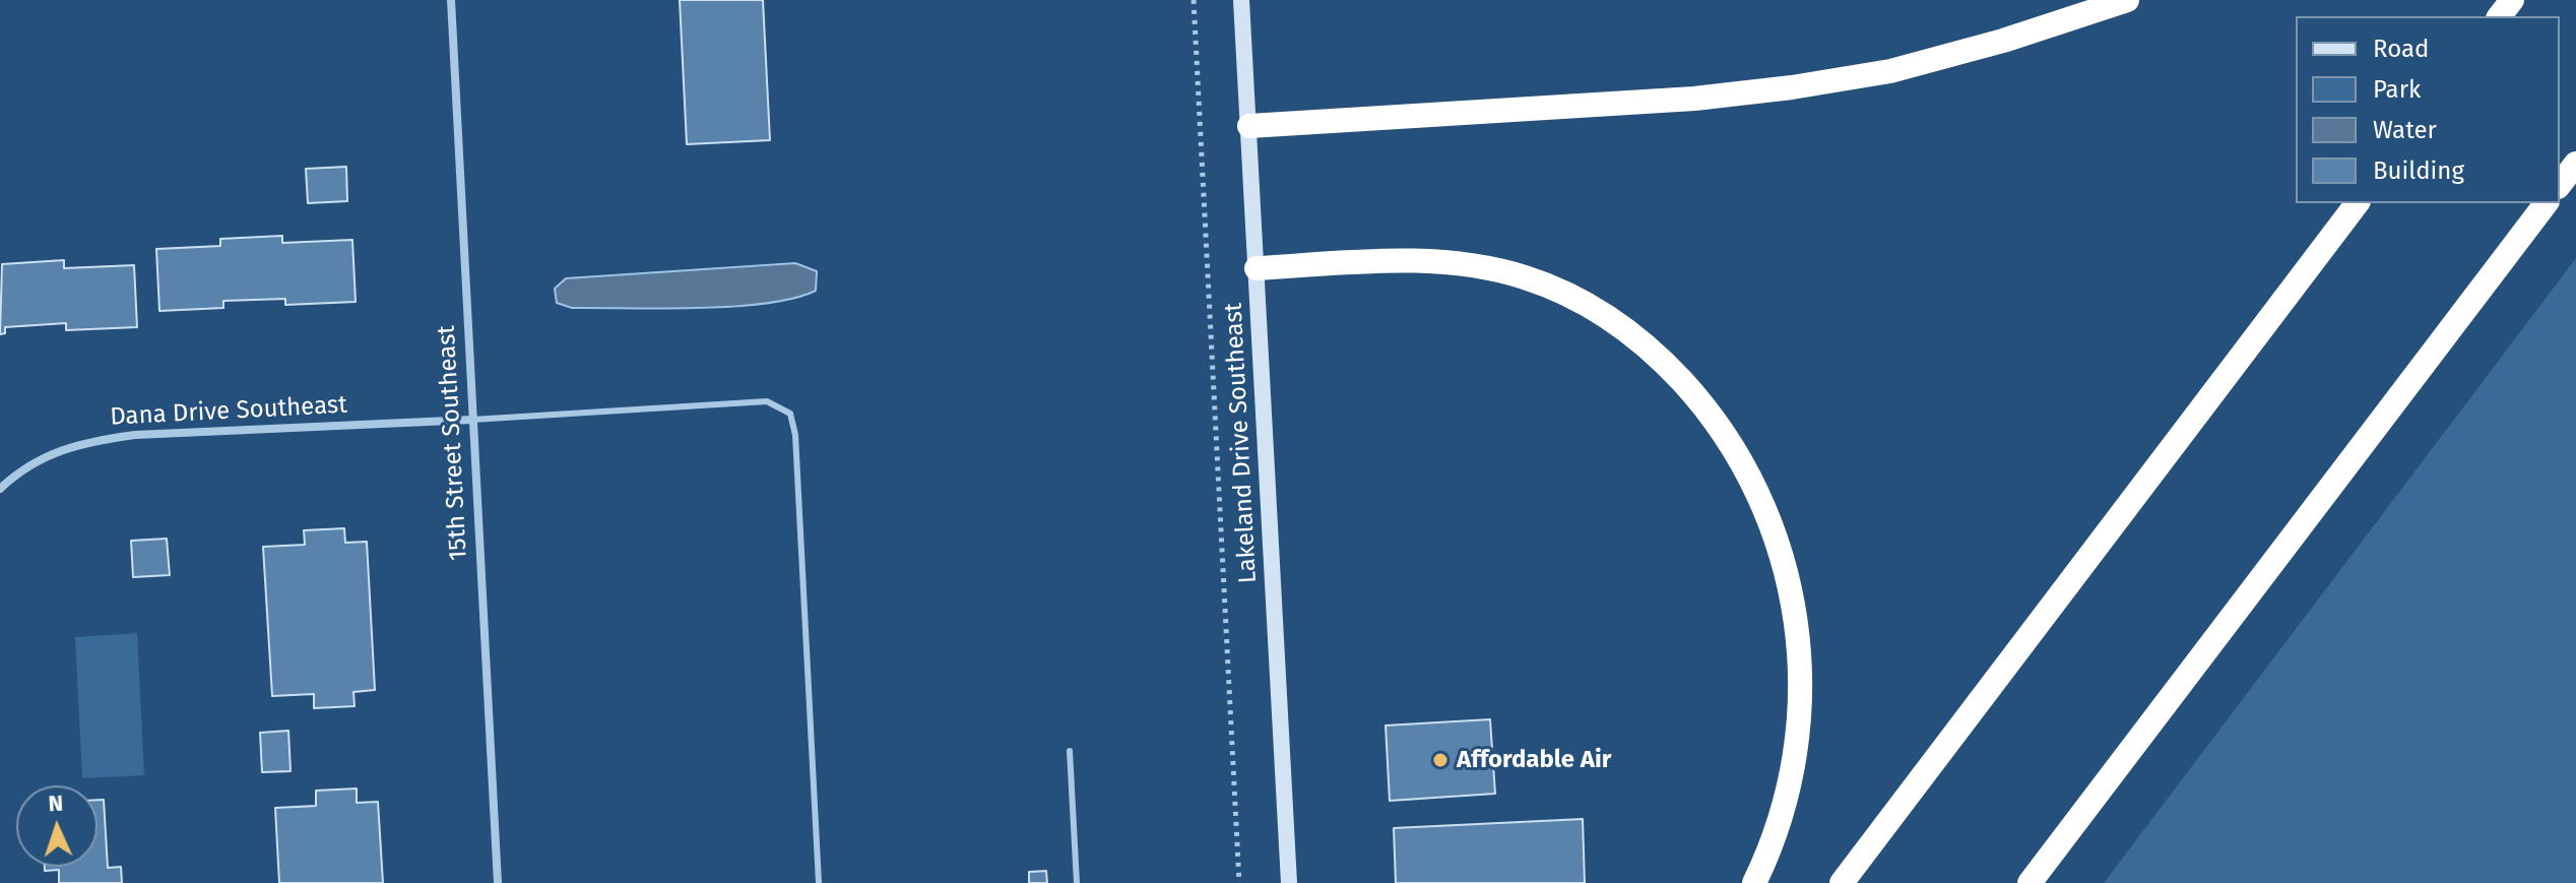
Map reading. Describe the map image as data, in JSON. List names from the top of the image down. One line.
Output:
{"streets":{"main road":["Lakeland Drive Southeast"],"street":["Dana Drive Southeast","15th Street Southeast"]},"crossings":[["Dana Drive Southeast","15th Street Southeast"]],"places":["Affordable Air"],"legend":["Road","Park","Water","Building"],"north":"top"}
